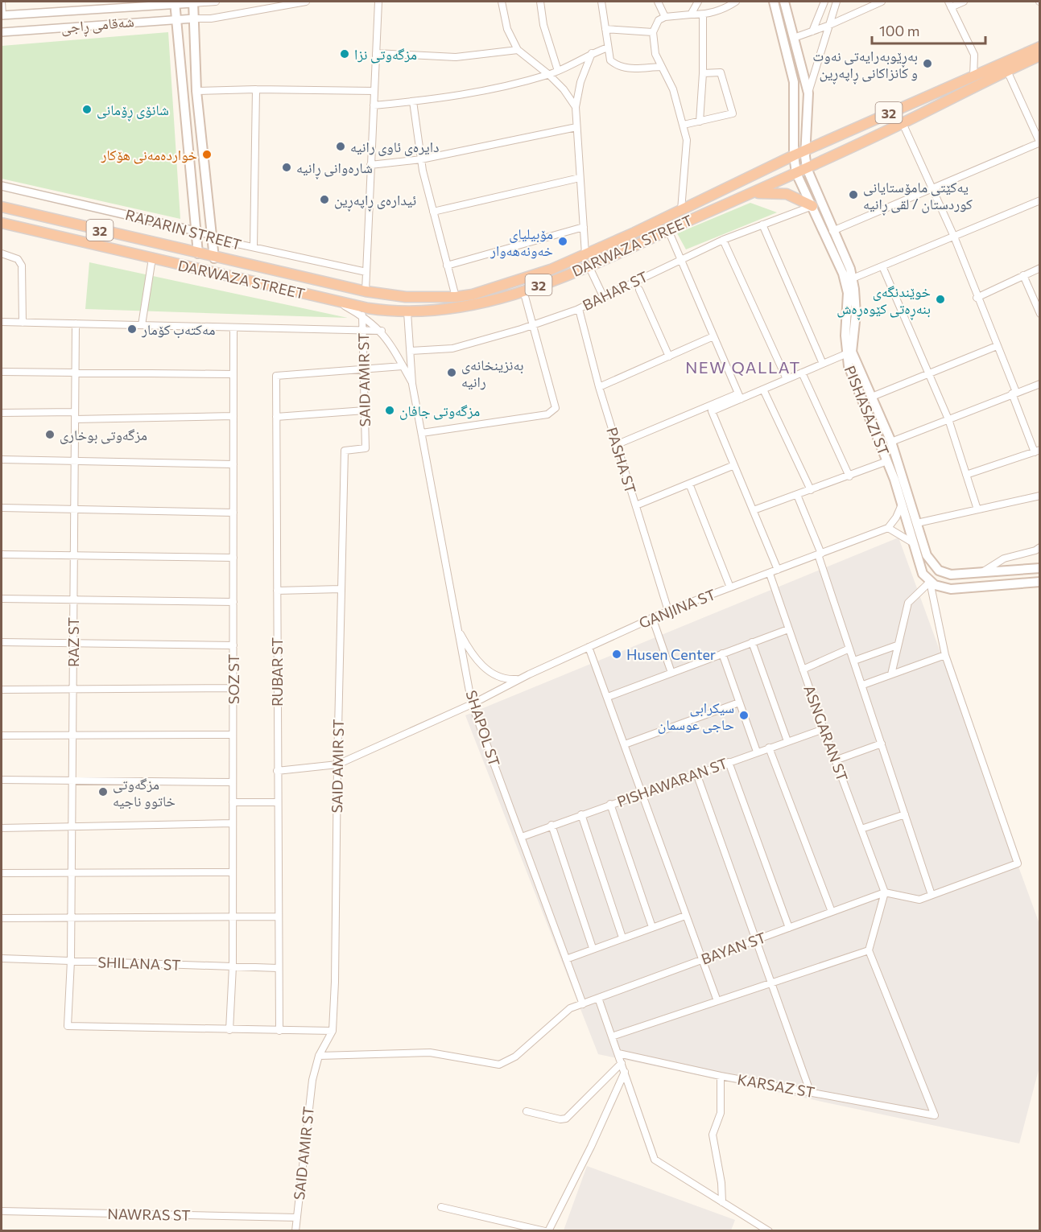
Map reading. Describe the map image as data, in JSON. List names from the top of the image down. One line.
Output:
{"streets":{"highway":["32","DARWAZA STREET"],"main road":["PISHASAZI ST"],"street":["شەقامی ڕاجی","RAPARIN STREET","BAHAR ST","SAID AMIR ST","PASHA ST","GANJINA ST","RAZ ST","RUBAR ST","SOZ ST","SHAPOL ST","ASNGARAN ST","PISHAWARAN ST","BAYAN ST","SHILANA ST","KARSAZ ST","NAWRAS ST"]},"crossings":[["32","PISHASAZI ST"],["DARWAZA STREET","PISHASAZI ST"],["BAHAR ST","PISHASAZI ST"],["BAHAR ST","PASHA ST"],["SAID AMIR ST","GANJINA ST"],["SAID AMIR ST","RUBAR ST"],["SAID AMIR ST","BAYAN ST"],["SAID AMIR ST","NAWRAS ST"],["PASHA ST","GANJINA ST"],["GANJINA ST","RUBAR ST"],["GANJINA ST","SHAPOL ST"],["GANJINA ST","ASNGARAN ST"],["RAZ ST","SOZ ST"],["RAZ ST","SHILANA ST"],["RUBAR ST","SHILANA ST"],["SOZ ST","SHILANA ST"],["SHAPOL ST","PISHAWARAN ST"],["SHAPOL ST","BAYAN ST"],["ASNGARAN ST","PISHAWARAN ST"],["ASNGARAN ST","BAYAN ST"]],"districts":["NEW QALLAT"],"places":["مزگەوتی نزا","بەڕێوبەرایەتی نەوت و کانزاکانی ڕاپەڕین","شانۆی ڕۆمانی","دایرەی ئاوی رانیە","خواردەمەنی هۆکار","شارەوانی ڕانیە","یەکێتی مامۆستایانی کوردستان / لقی ڕانیە","ئیدارەی ڕاپەڕین","مۆبیلیای خەونەهەوار","خوێندنگەی بنەڕەتی کێوەڕەش","مەکتەب کۆمار","بەنزینخانەی رانیە","مزگەوتی جافان","مزگەوتی بوخاری","Husen Center","سیکرابی حاجی عوسمان","مزگەوتی خاتوو ناجیە"],"scale_bar":"100 m"}
